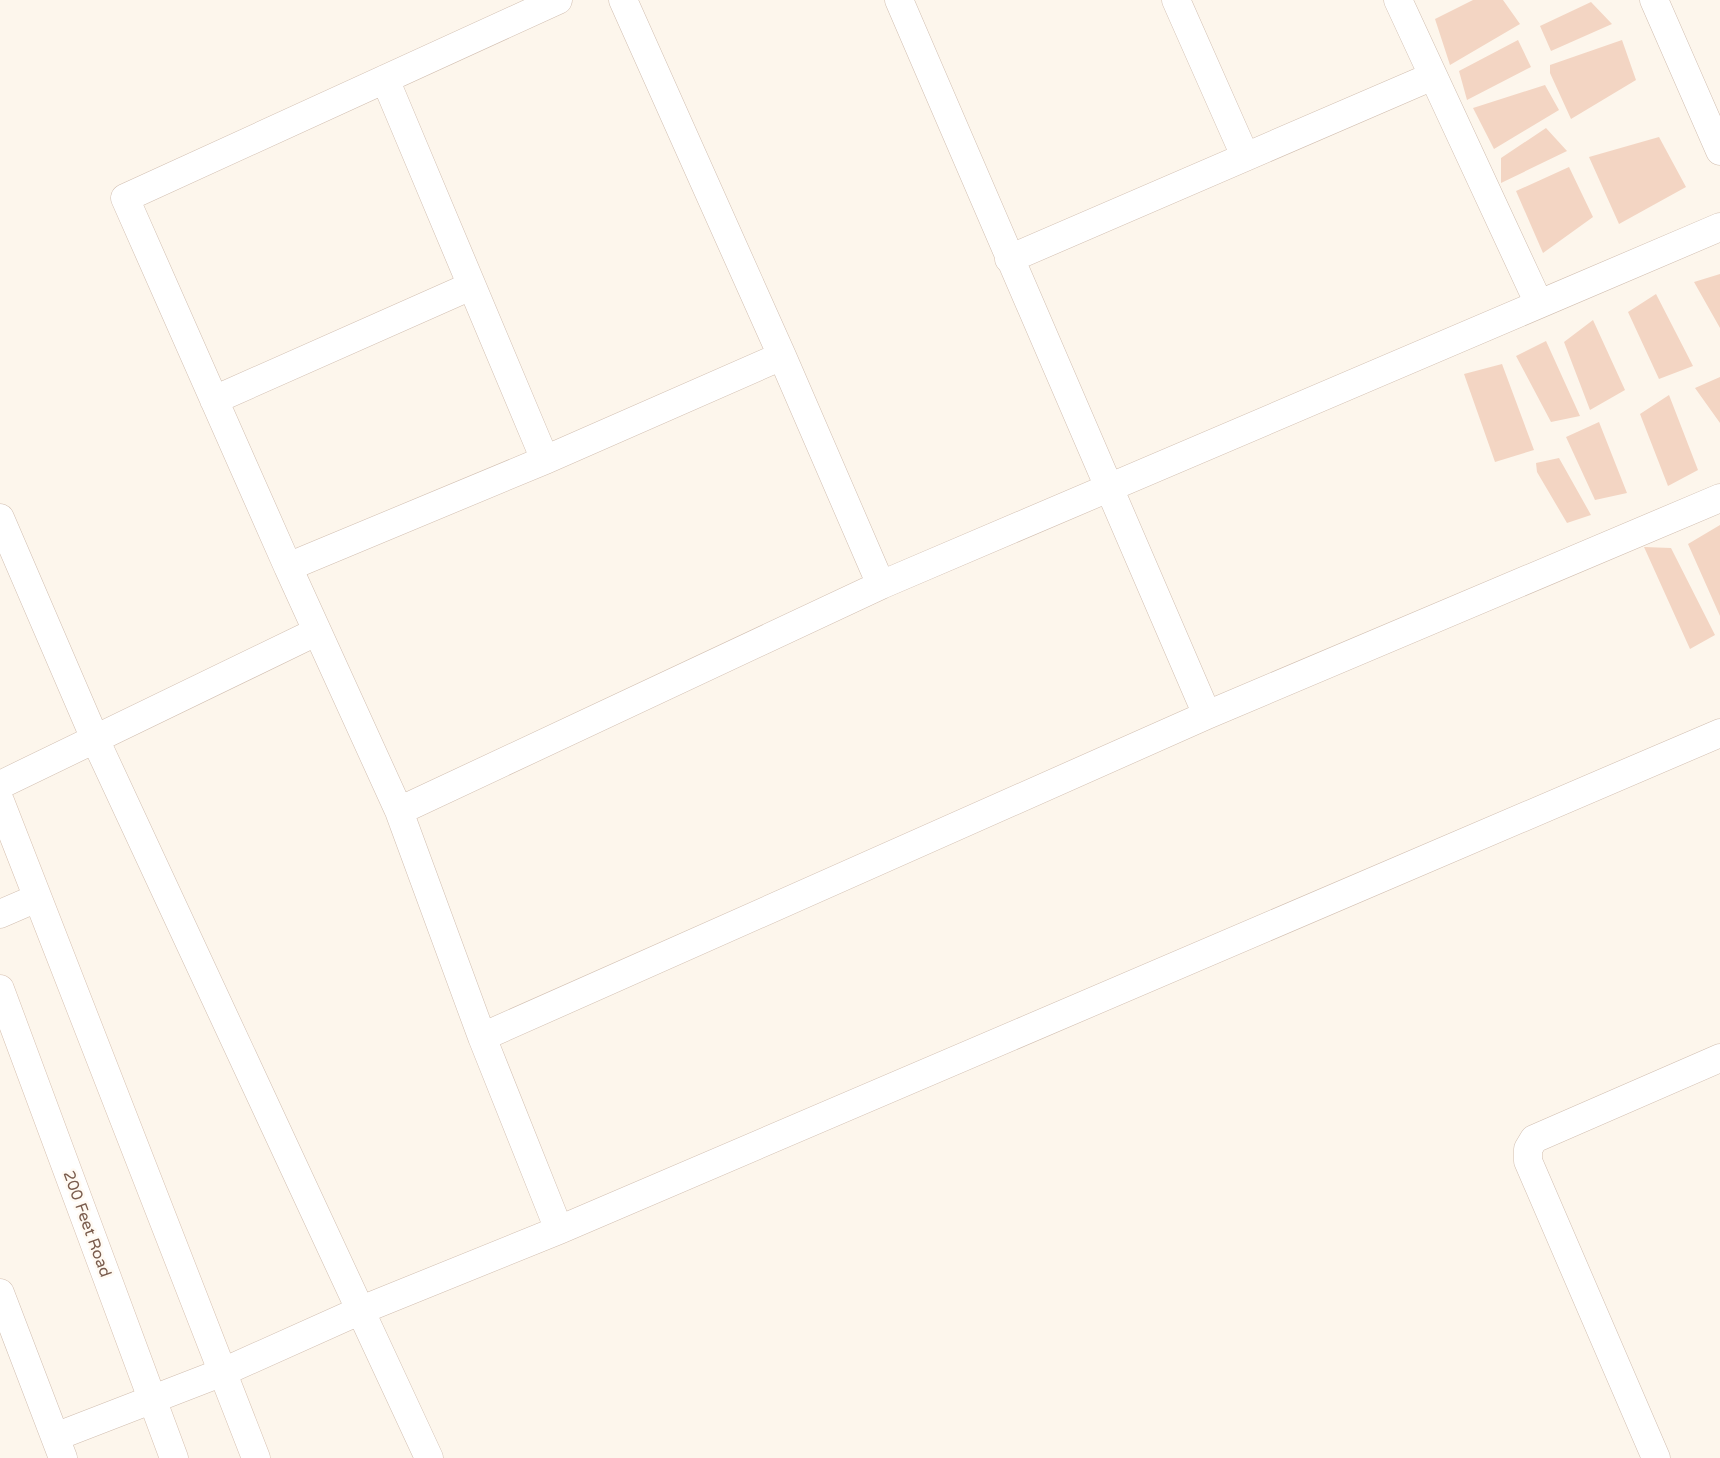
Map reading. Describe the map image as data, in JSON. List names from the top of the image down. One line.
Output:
{"streets":{"street":["200 Feet Road"]}}
